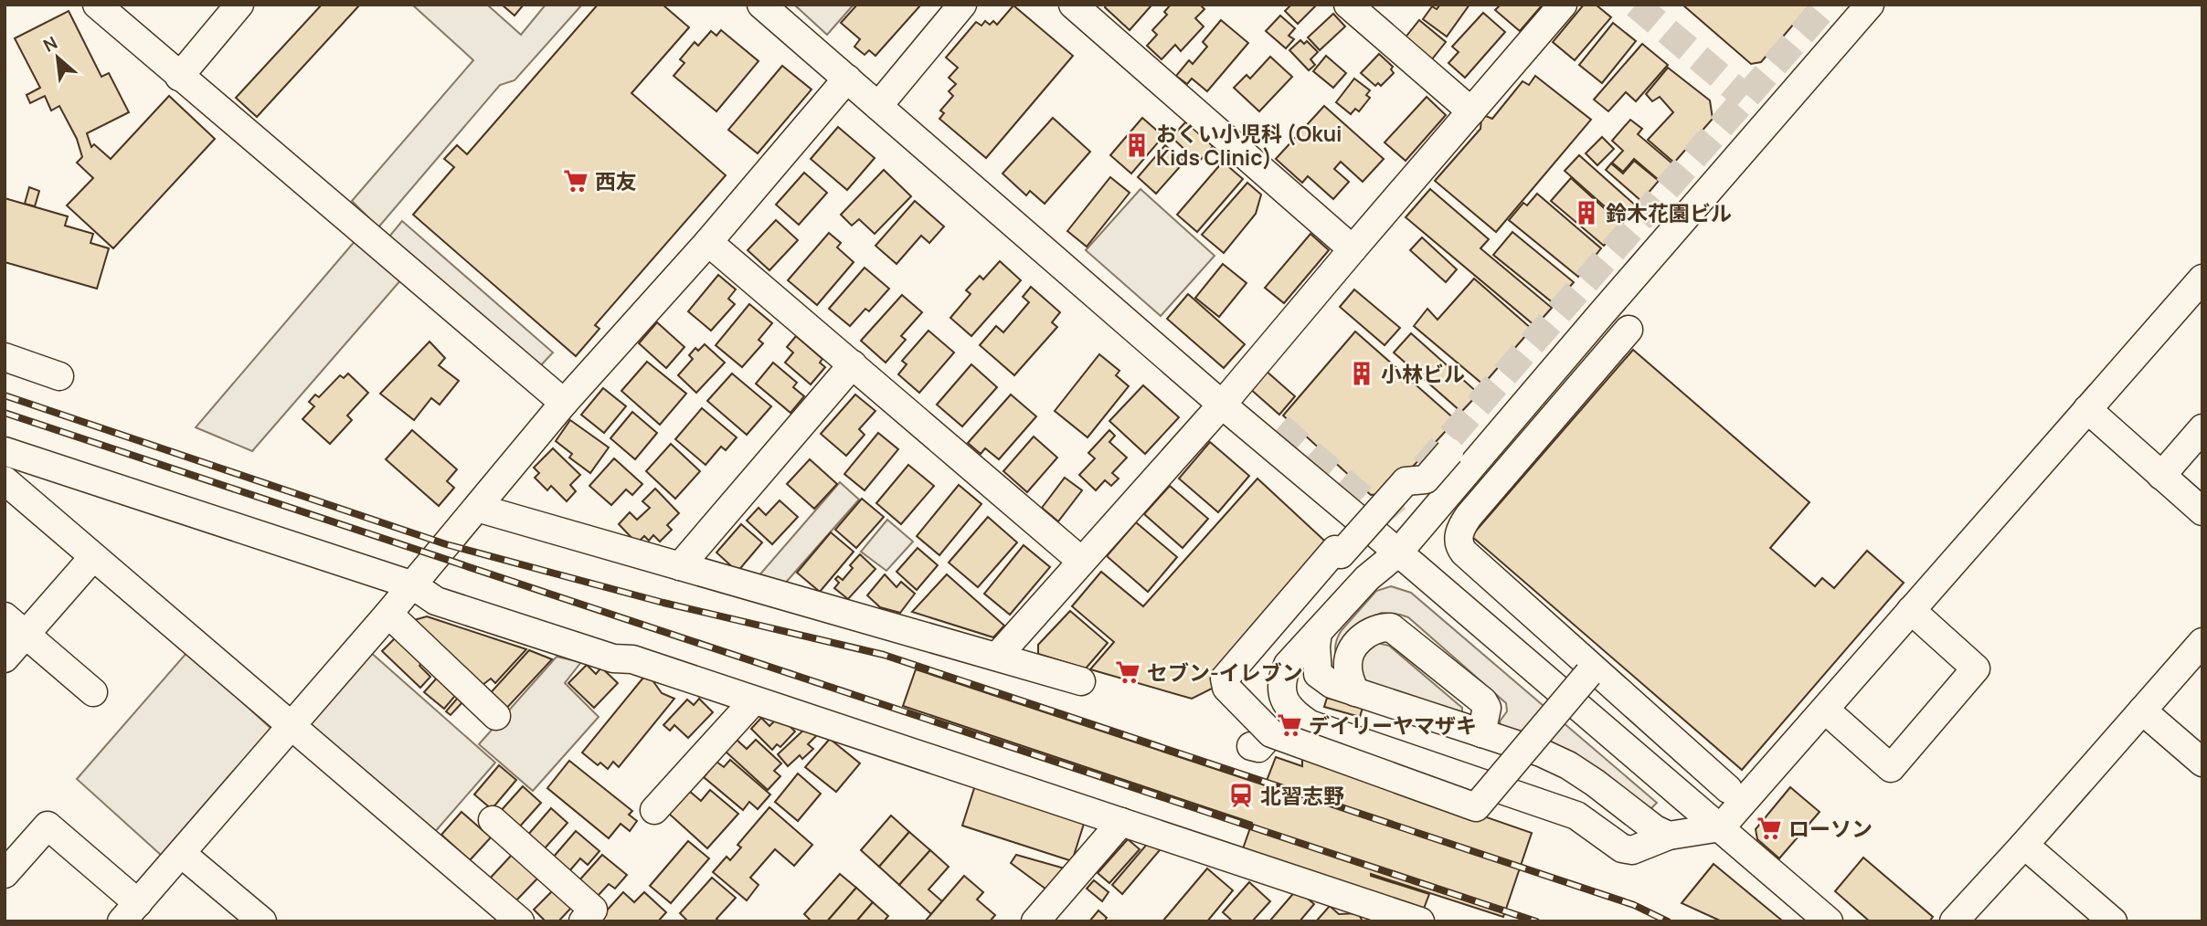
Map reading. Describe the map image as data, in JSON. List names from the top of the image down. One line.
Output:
{"places":{"building":["おくい小児科 (Okui Kids Clinic)","鈴木花園ビル","小林ビル"],"supermarket":["西友","セブン-イレブン","デイリーヤマザキ","ローソン"],"station":["北習志野"]},"north":"top left"}
